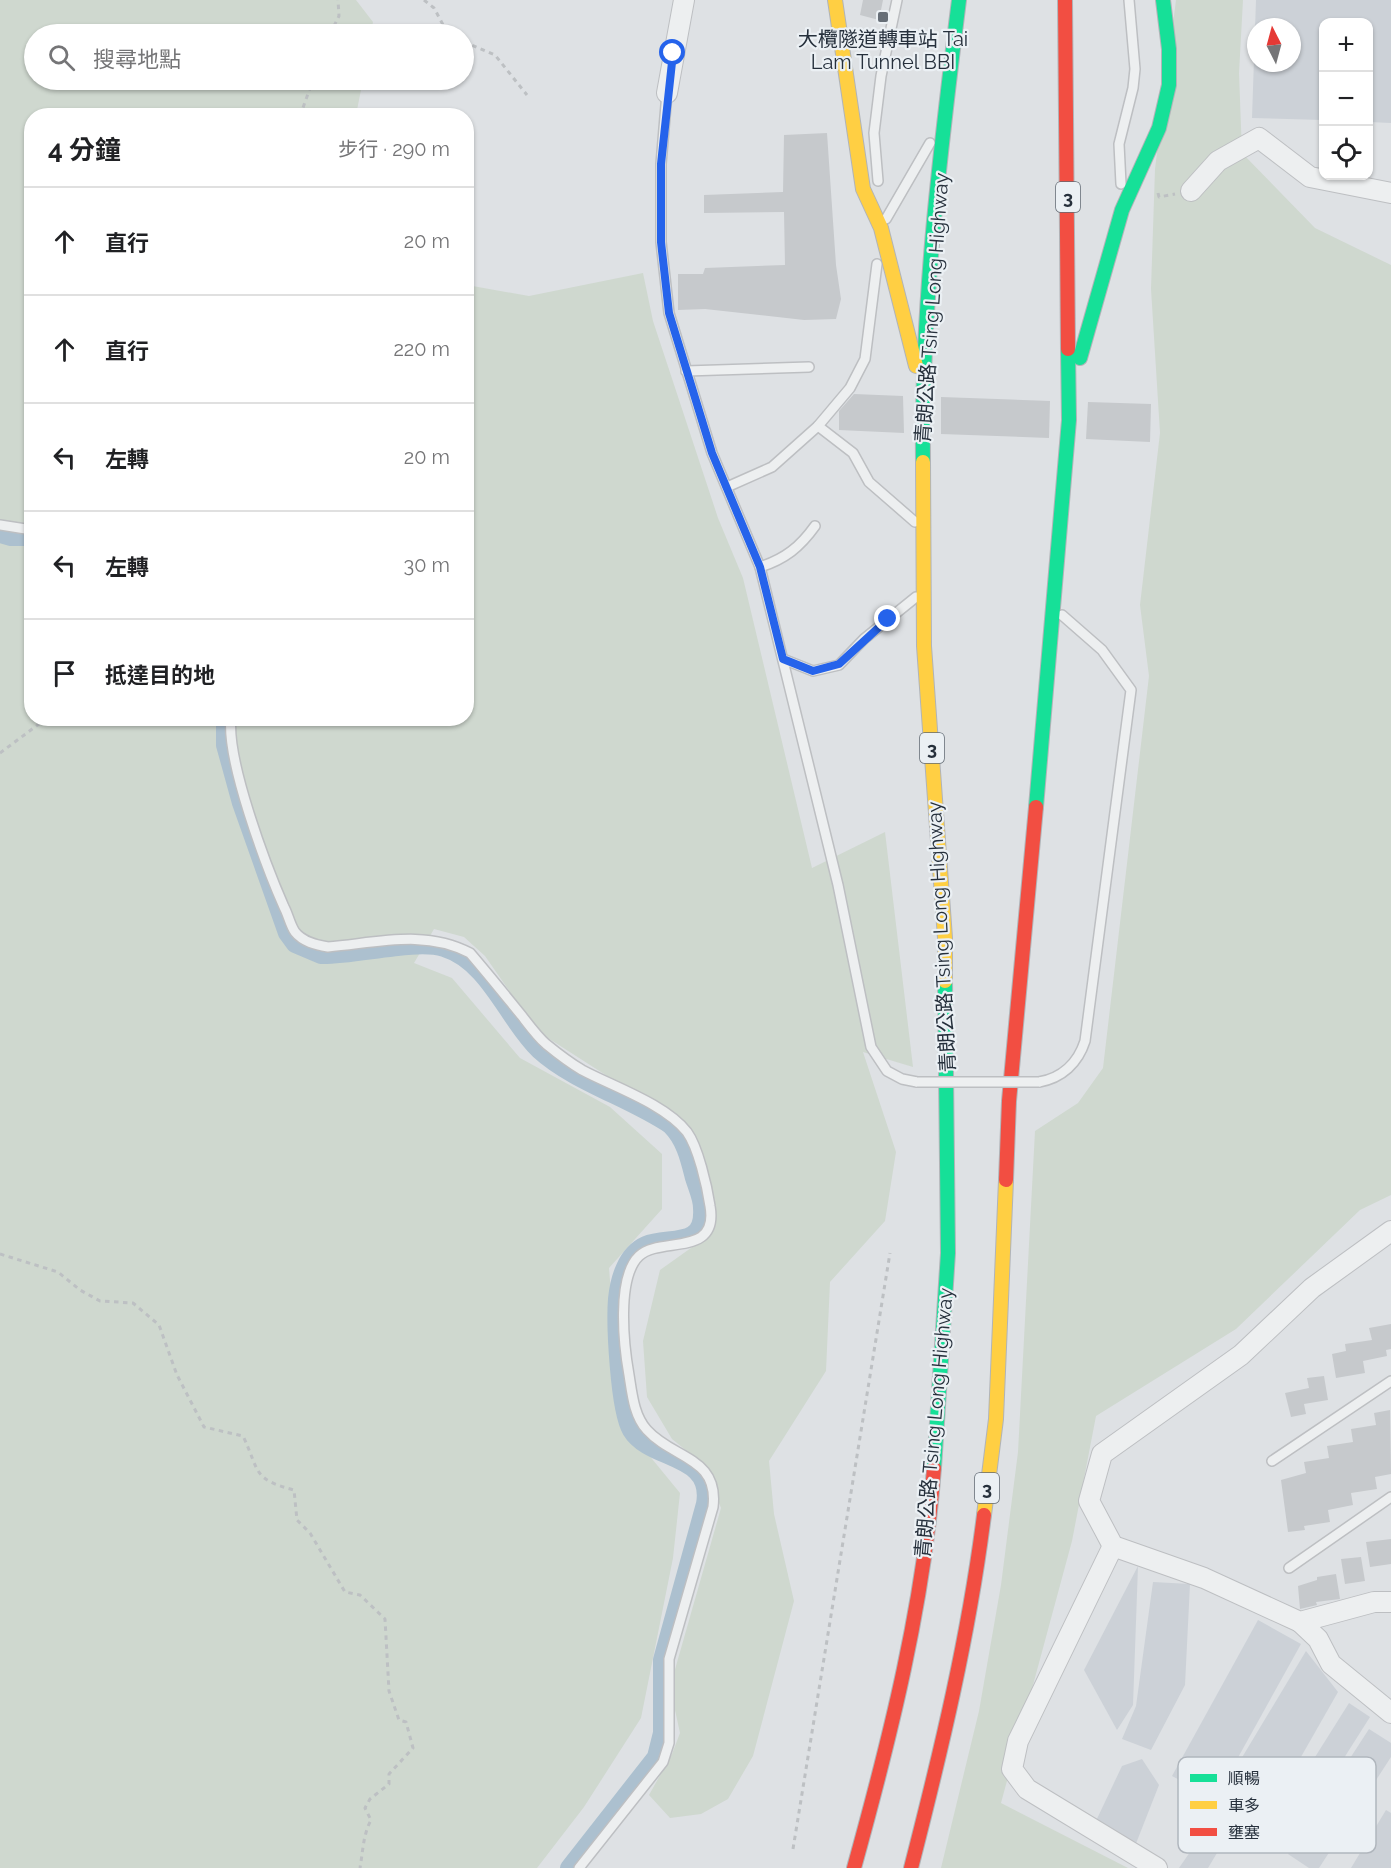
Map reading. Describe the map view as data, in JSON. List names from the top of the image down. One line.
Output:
{"streets":{"highway":["3","青朗公路 Tsing Long Highway"]},"places":{"transit":["大欖隧道轉車站 Tai Lam Tunnel BBI"]},"legend":["順暢","車多","壅塞"],"north":"top","page":{"map_buttons":["+","−"],"search":"搜尋地點","heading":["4 分鐘","步行 · 290 m"],"list":[["直行","20 m"],["直行","220 m"],["左轉","20 m"],["左轉","30 m"],"抵達目的地"]}}
